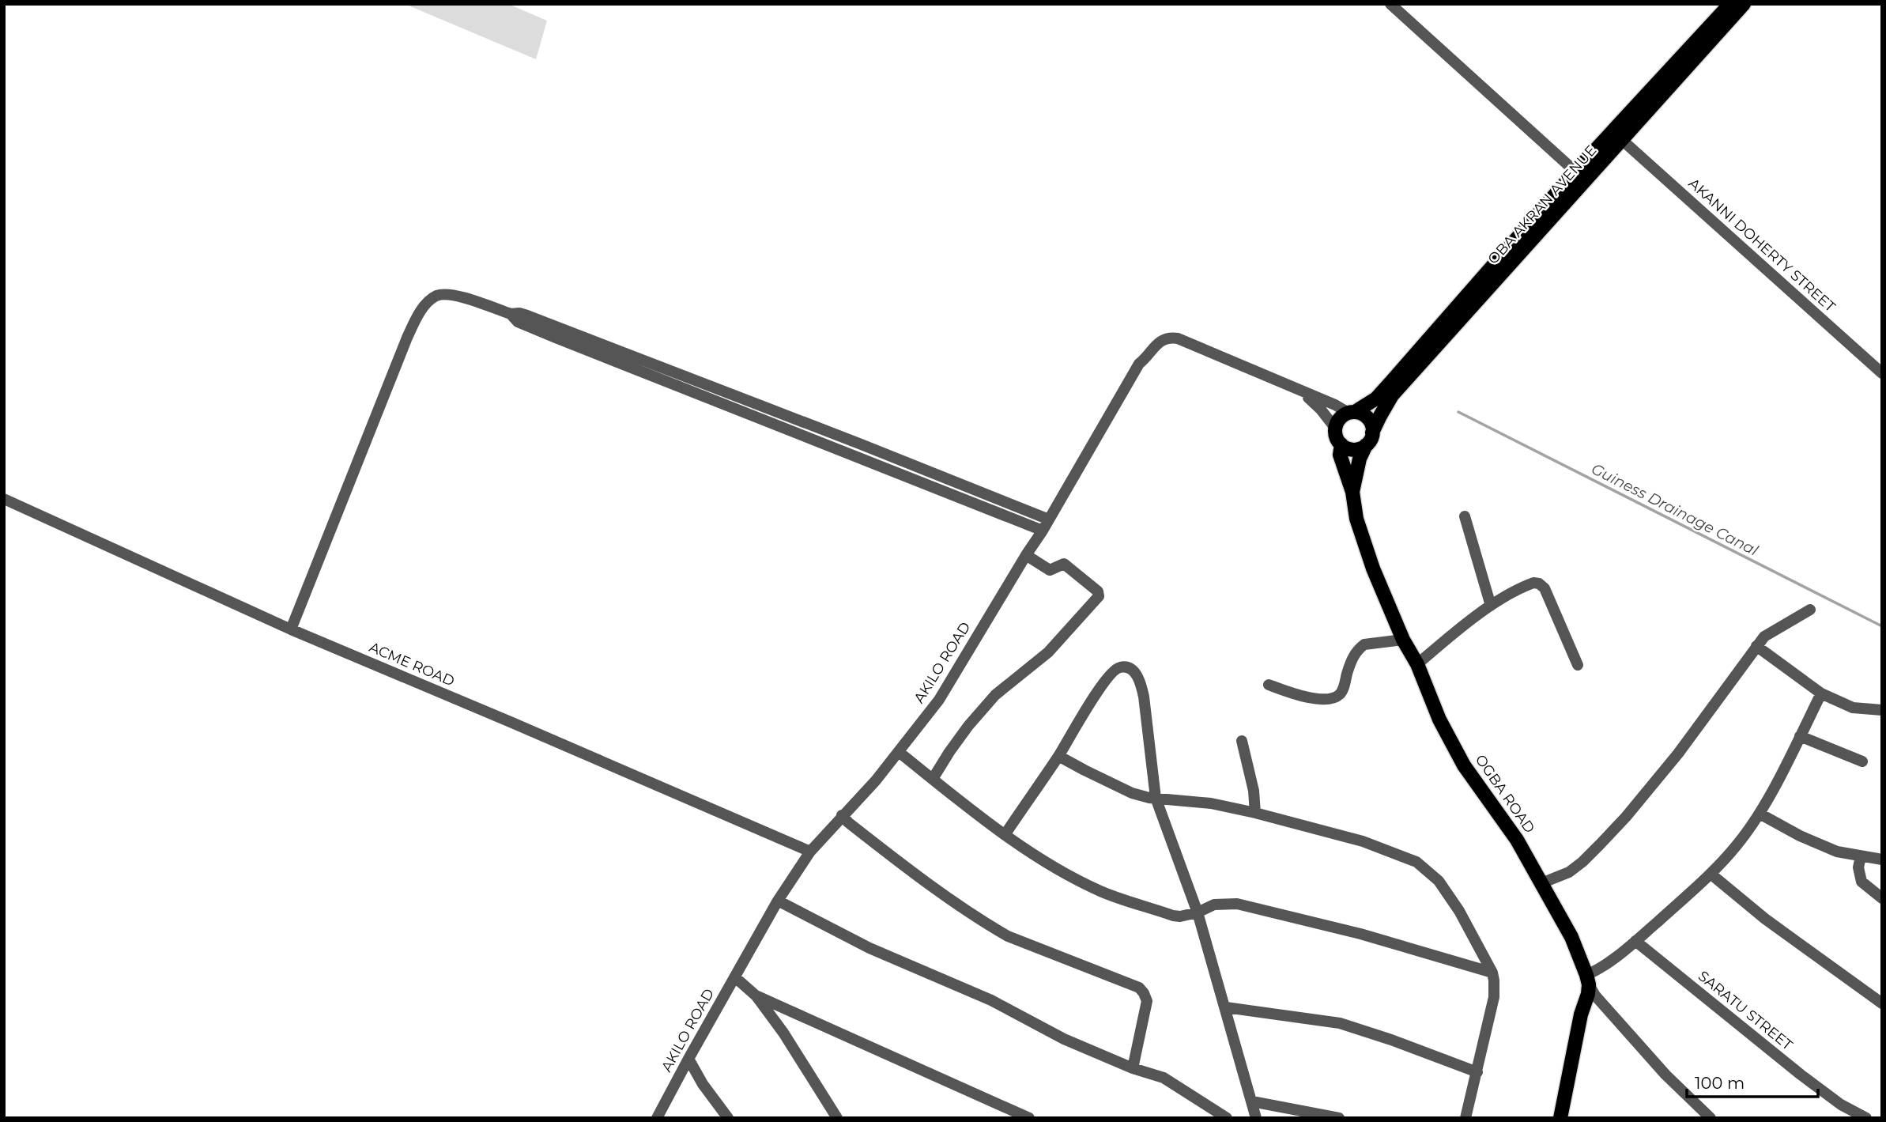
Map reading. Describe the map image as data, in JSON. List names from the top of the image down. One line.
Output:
{"streets":{"main road":["OBA AKRAN AVENUE","OGBA ROAD"],"street":["AKANNI DOHERTY STREET","AKILO ROAD","ACME ROAD","SARATU STREET"]},"crossings":[["OBA AKRAN AVENUE","AKANNI DOHERTY STREET"],["OBA AKRAN AVENUE","AKILO ROAD"],["OBA AKRAN AVENUE","OGBA ROAD"],["AKILO ROAD","ACME ROAD"],["AKILO ROAD","OGBA ROAD"]],"water":["Guiness Drainage Canal"],"scale_bar":"100 m"}
